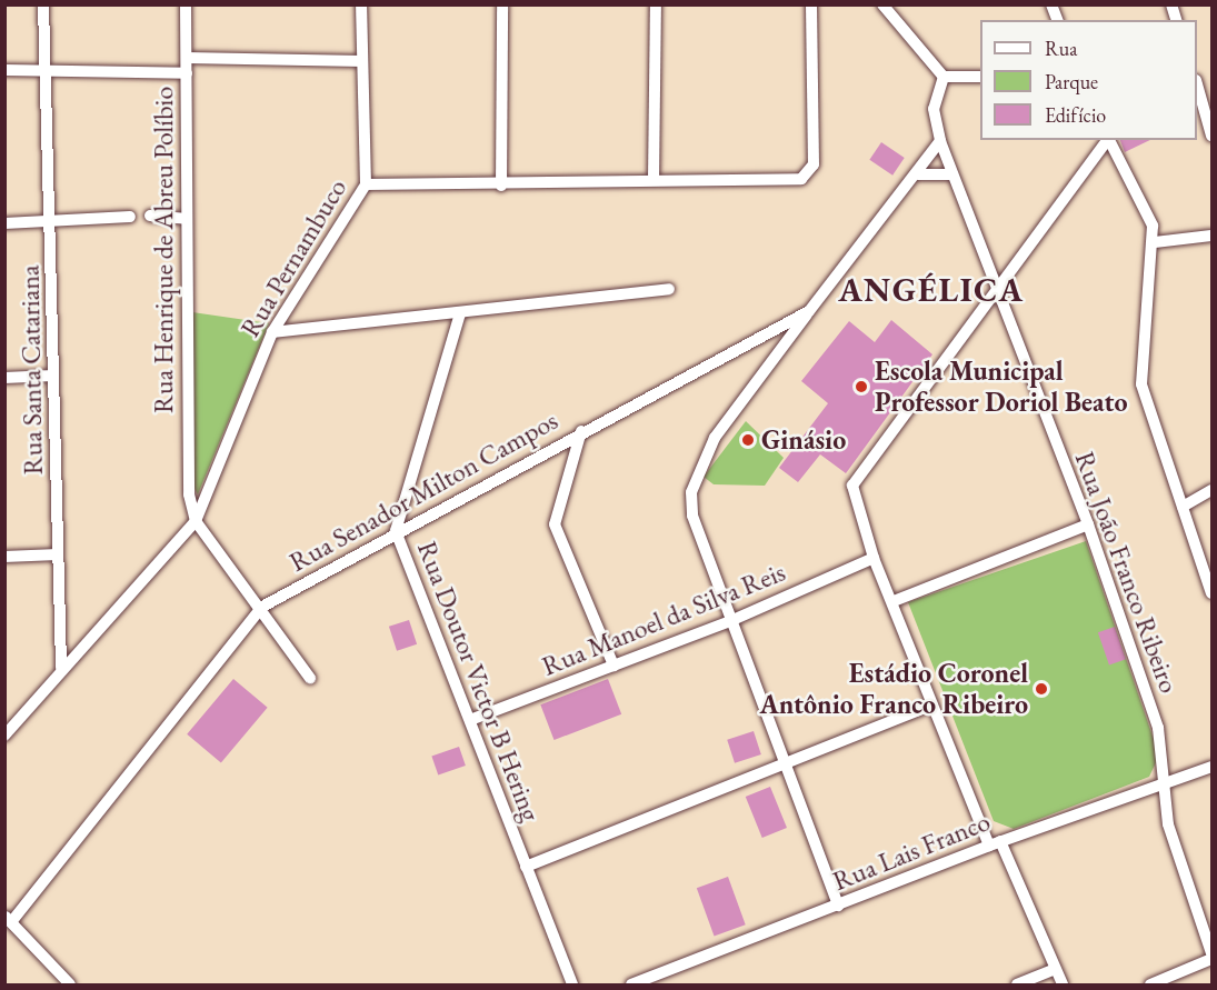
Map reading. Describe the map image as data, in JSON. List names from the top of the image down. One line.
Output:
{"streets":{"street":["Rua Henrique de Abreu Políbio","Rua Pernambuco","Rua Santa Catariana","Rua Senador Milton Campos","Rua João Franco Ribeiro","Rua Manoel da Silva Reis","Rua Doutor Victor B Hering","Rua Lais Franco"]},"crossings":[["Rua Henrique de Abreu Políbio","Rua Pernambuco"],["Rua Senador Milton Campos","Rua João Franco Ribeiro"],["Rua Senador Milton Campos","Rua Doutor Victor B Hering"],["Rua João Franco Ribeiro","Rua Lais Franco"],["Rua Manoel da Silva Reis","Rua Doutor Victor B Hering"]],"districts":["ANGÉLICA"],"places":["Escola Municipal Professor Doriol Beato","Ginásio","Estádio Coronel Antônio Franco Ribeiro"],"legend":["Rua","Parque","Edifício"]}
